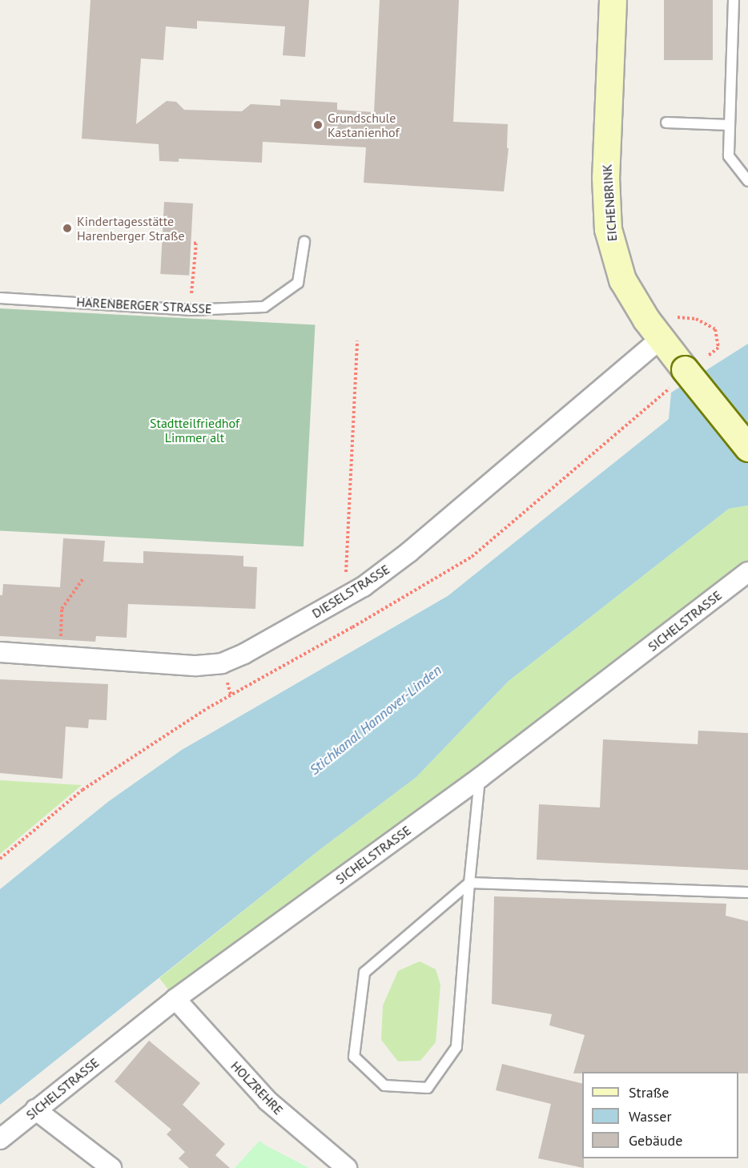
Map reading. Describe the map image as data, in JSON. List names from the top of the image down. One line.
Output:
{"streets":{"main road":["EICHENBRINK"],"street":["DIESELSTRASSE","SICHELSTRASSE","HOLZREHRE"],"lane":["HARENBERGER STRASSE"]},"crossings":[["EICHENBRINK","DIESELSTRASSE"],["SICHELSTRASSE","HOLZREHRE"]],"water":["Stichkanal Hannover-Linden"],"parks":["Stadtteilfriedhof Limmer alt"],"places":["Grundschule Kastanienhof","Kindertagesstätte Harenberger Straße"],"legend":["Straße","Wasser","Gebäude"]}
